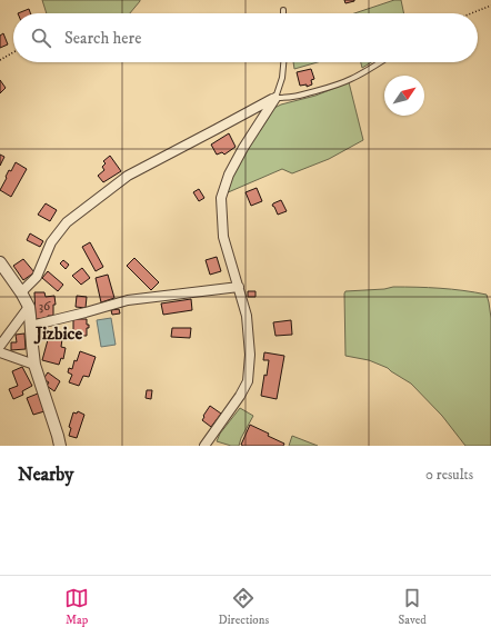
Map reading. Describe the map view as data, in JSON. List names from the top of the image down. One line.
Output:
{"districts":["Jizbice"],"house_numbers":["36"],"north":"top right","page":{"search":"Search here","heading":["Nearby","0 results"],"nav":["Map","Directions","Saved"]}}
